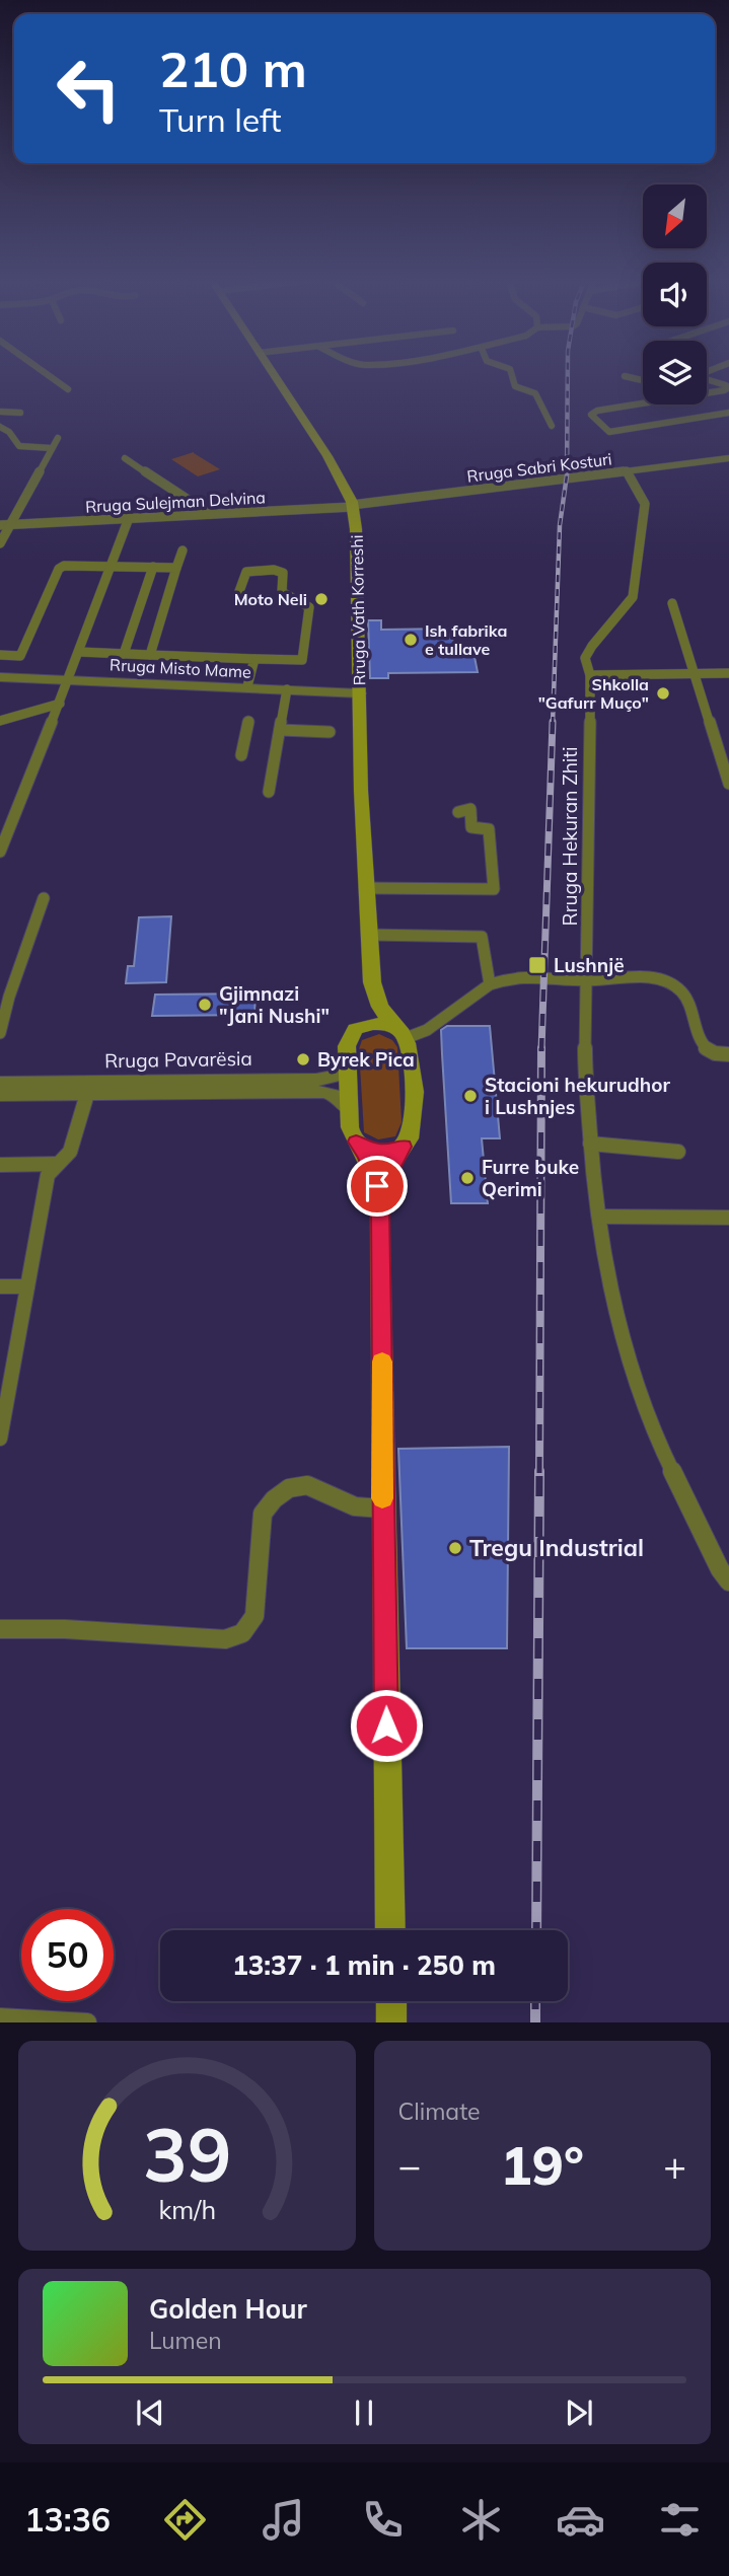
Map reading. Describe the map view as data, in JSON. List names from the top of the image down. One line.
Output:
{"streets":{"main road":["Rruga Vath Korreshi"],"street":["Rruga Sabri Kosturi","Rruga Sulejman Delvina","Rruga Misto Mame","Rruga Hekuran Zhiti","Rruga Pavarësia"]},"crossings":[["Rruga Sabri Kosturi","Rruga Sulejman Delvina"],["Rruga Sabri Kosturi","Rruga Vath Korreshi"],["Rruga Sabri Kosturi","Rruga Hekuran Zhiti"],["Rruga Sulejman Delvina","Rruga Vath Korreshi"],["Rruga Vath Korreshi","Rruga Misto Mame"],["Rruga Vath Korreshi","Rruga Pavarësia"]],"places":{"other":["Moto Neli","Ish fabrika e tullave","Shkolla \"Gafurr Muço\"","Gjimnazi \"Jani Nushi\"","Byrek Pica","Stacioni hekurudhor i Lushnjes","Furre buke Qerimi","Tregu Industrial"],"transit":["Lushnjë"]},"north":"bottom left","page":{"turn":["210 m","Turn left"],"limit":"50","trip":"13:37 · 1 min · 250 m","tile":"Climate","heat":["−","19°","+"],"song":["Golden Hour","Lumen"],"tabs":"13:36","gauge":["39","km/h"]}}
